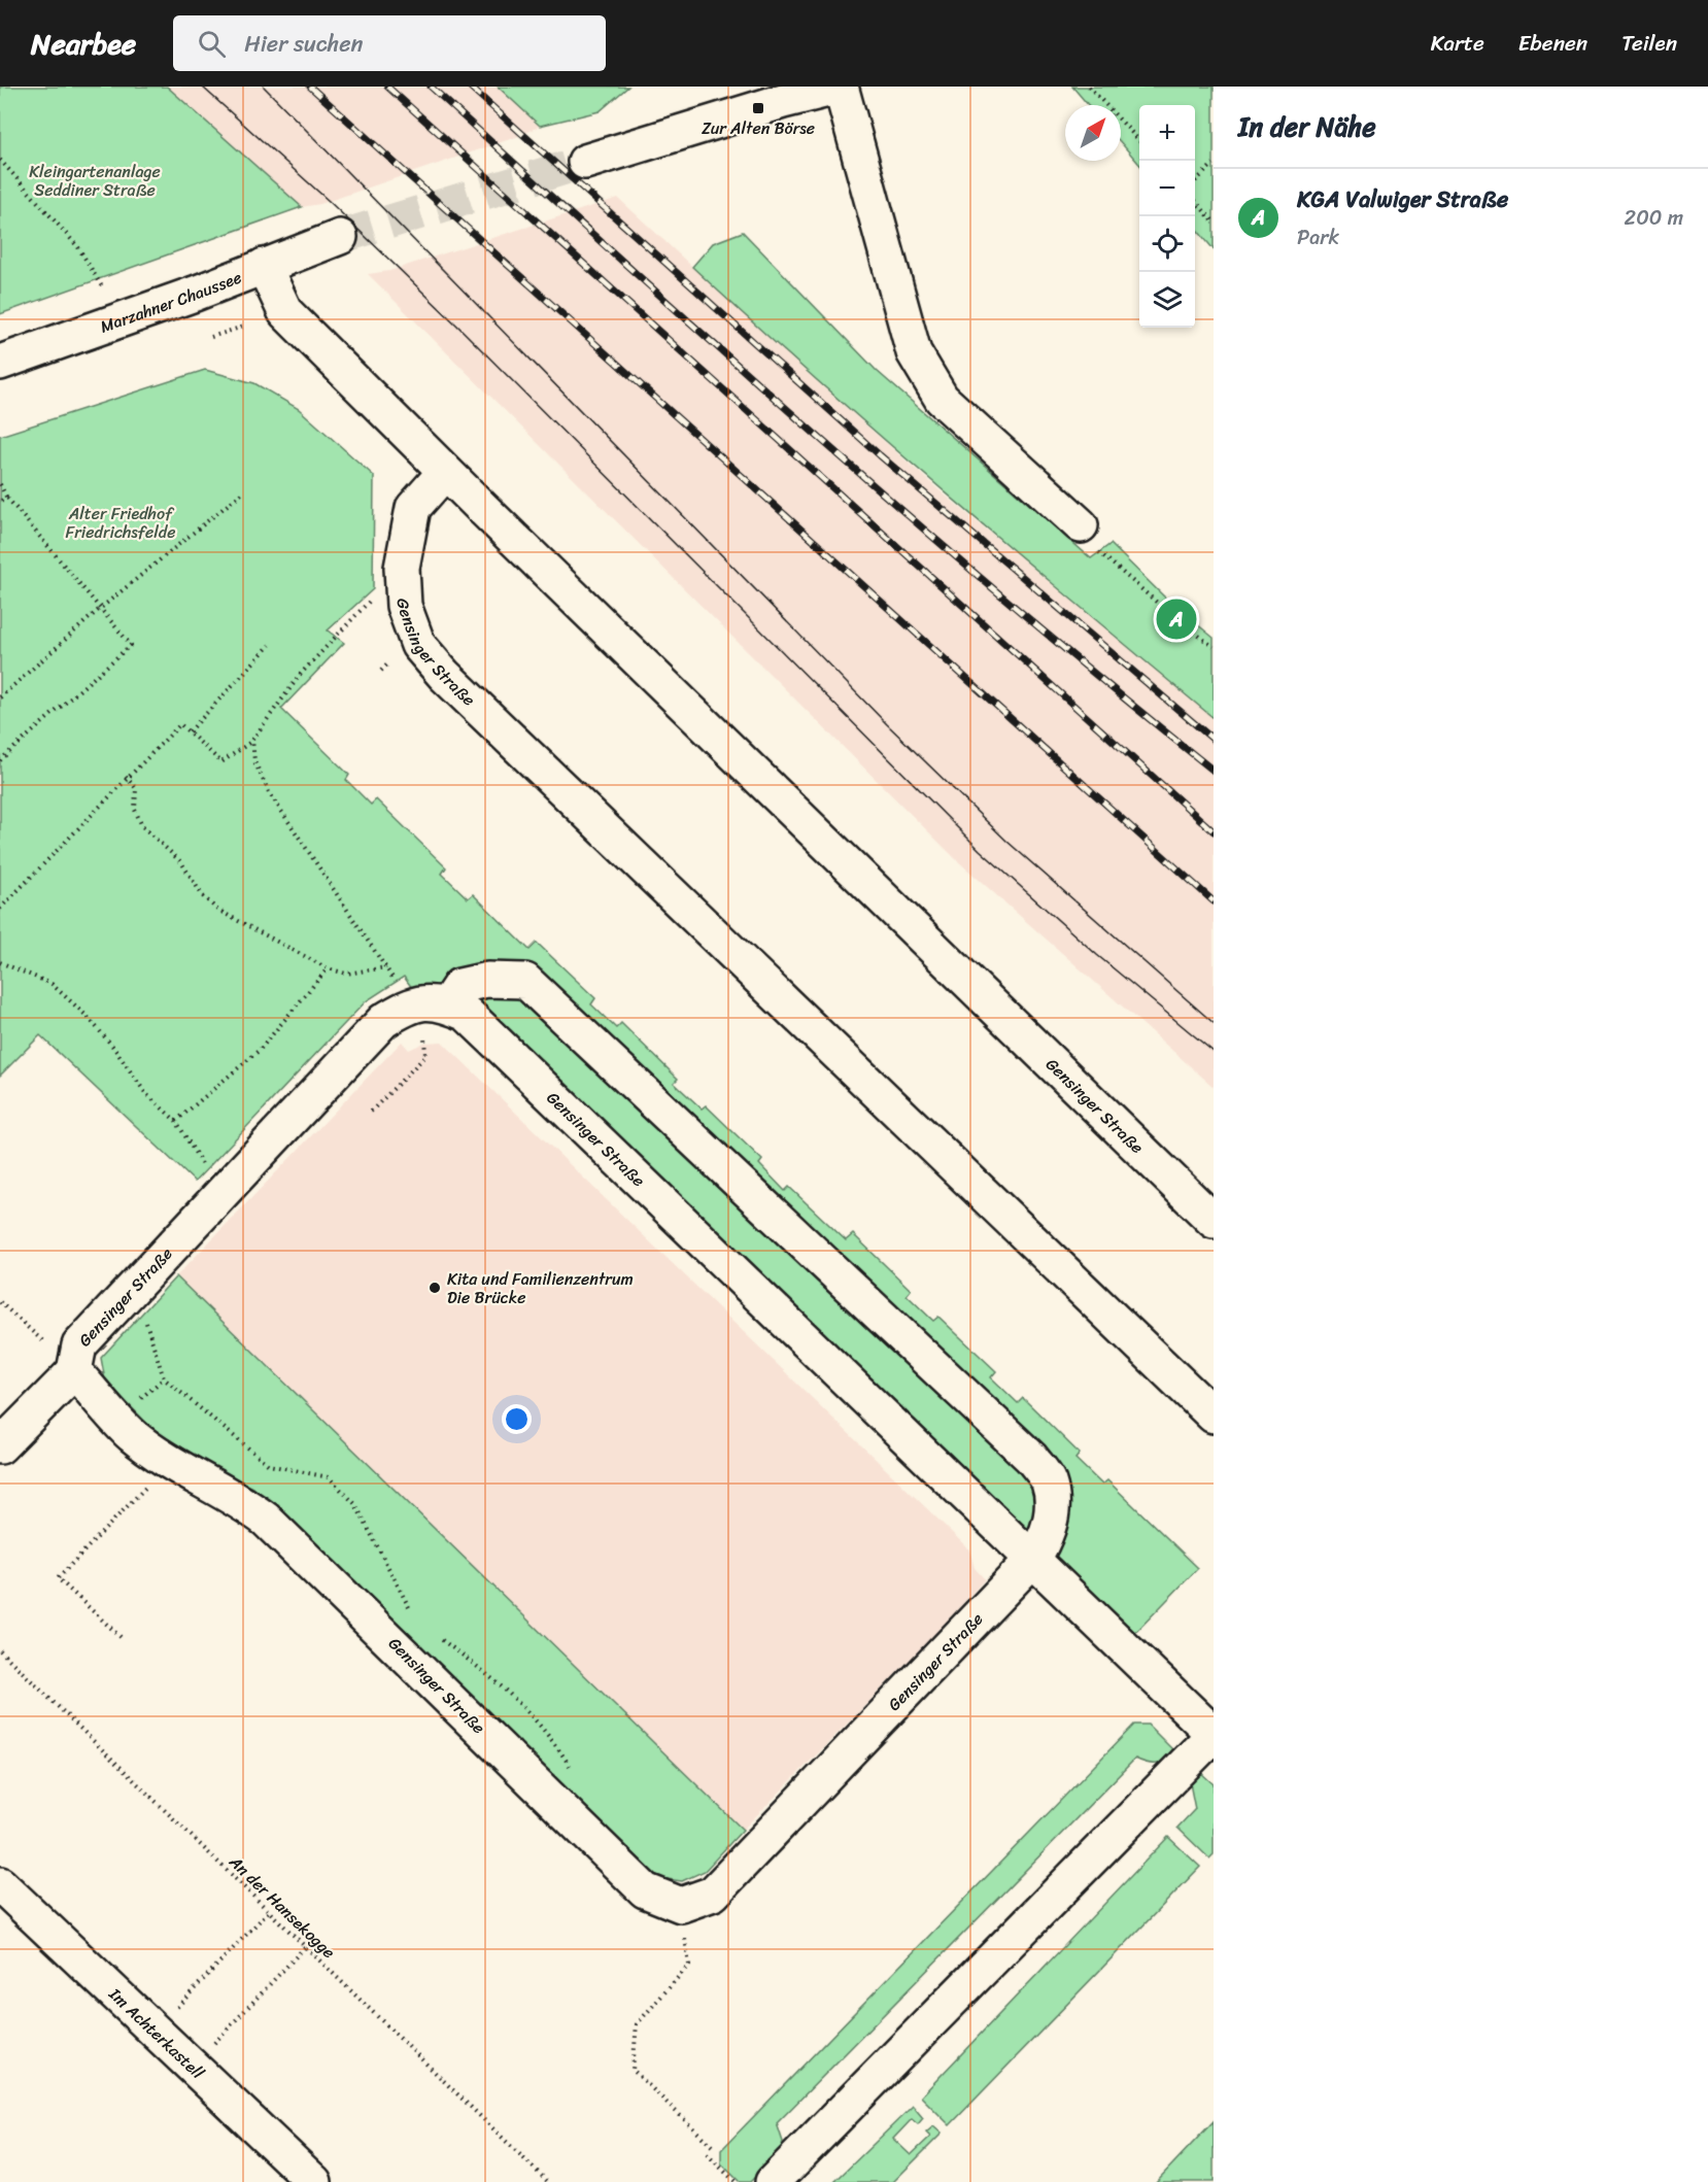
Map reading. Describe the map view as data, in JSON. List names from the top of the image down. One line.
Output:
{"streets":{"street":["Marzahner Chaussee","Gensinger Straße","Im Achterkastell"],"path":["An der Hansekogge"]},"crossings":[["Marzahner Chaussee","Gensinger Straße"]],"parks":["Kleingartenanlage Seddiner Straße","Alter Friedhof Friedrichsfelde"],"places":{"transit":["Zur Alten Börse"],"other":["Kita und Familienzentrum Die Brücke"]},"north":"top right","page":{"header":"Nearbee","search":"Hier suchen","nav":["Karte","Ebenen","Teilen"],"heading":"In der Nähe","map_buttons":["+","−"],"list":[{"mark":"A","name":"KGA Valwiger Straße","note":"Park","value":"200 m"}],"pins":"A"}}
